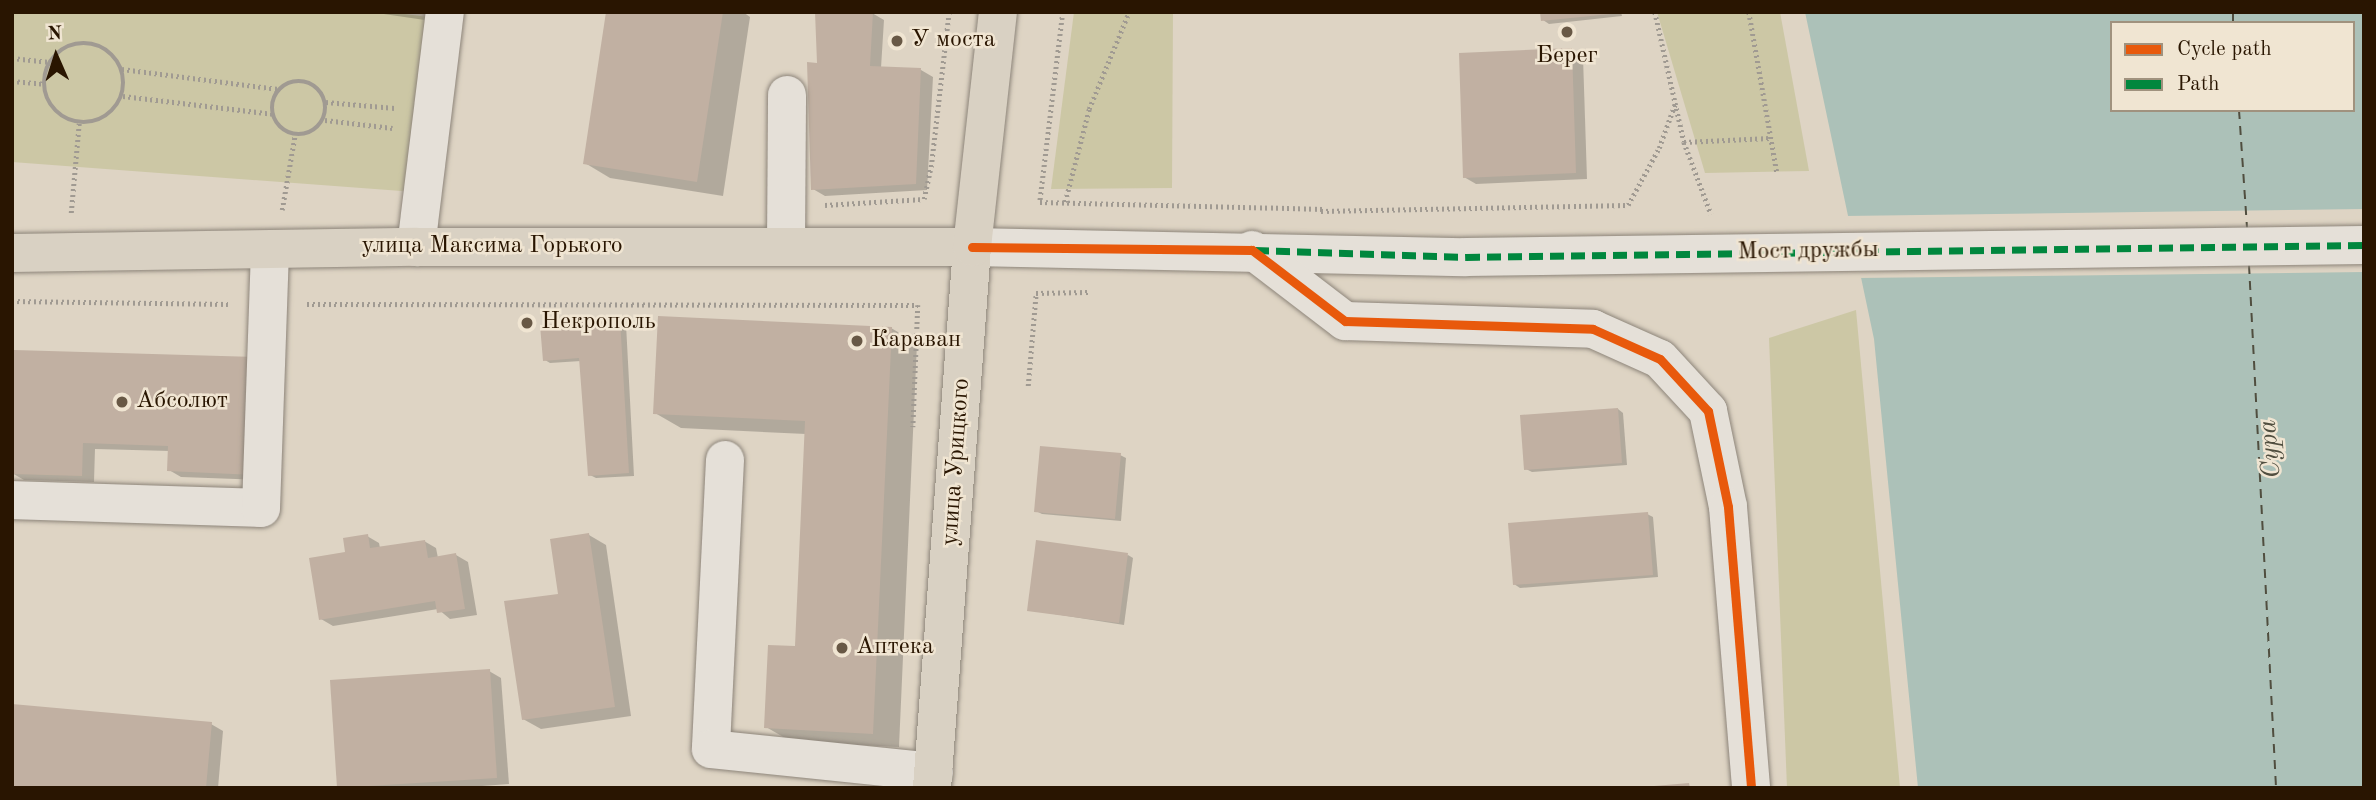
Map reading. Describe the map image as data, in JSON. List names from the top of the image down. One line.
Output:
{"streets":{"main road":["улица Максима Горького","улица Урицкого"],"street":["Мост дружбы"]},"crossings":[["улица Максима Горького","Мост дружбы"],["улица Максима Горького","улица Урицкого"],["Мост дружбы","улица Урицкого"]],"water":["Сура"],"places":["Берег","У моста","Некрополь","Караван","Абсолют","Аптека"],"legend":["Cycle path","Path"],"north":"top"}
